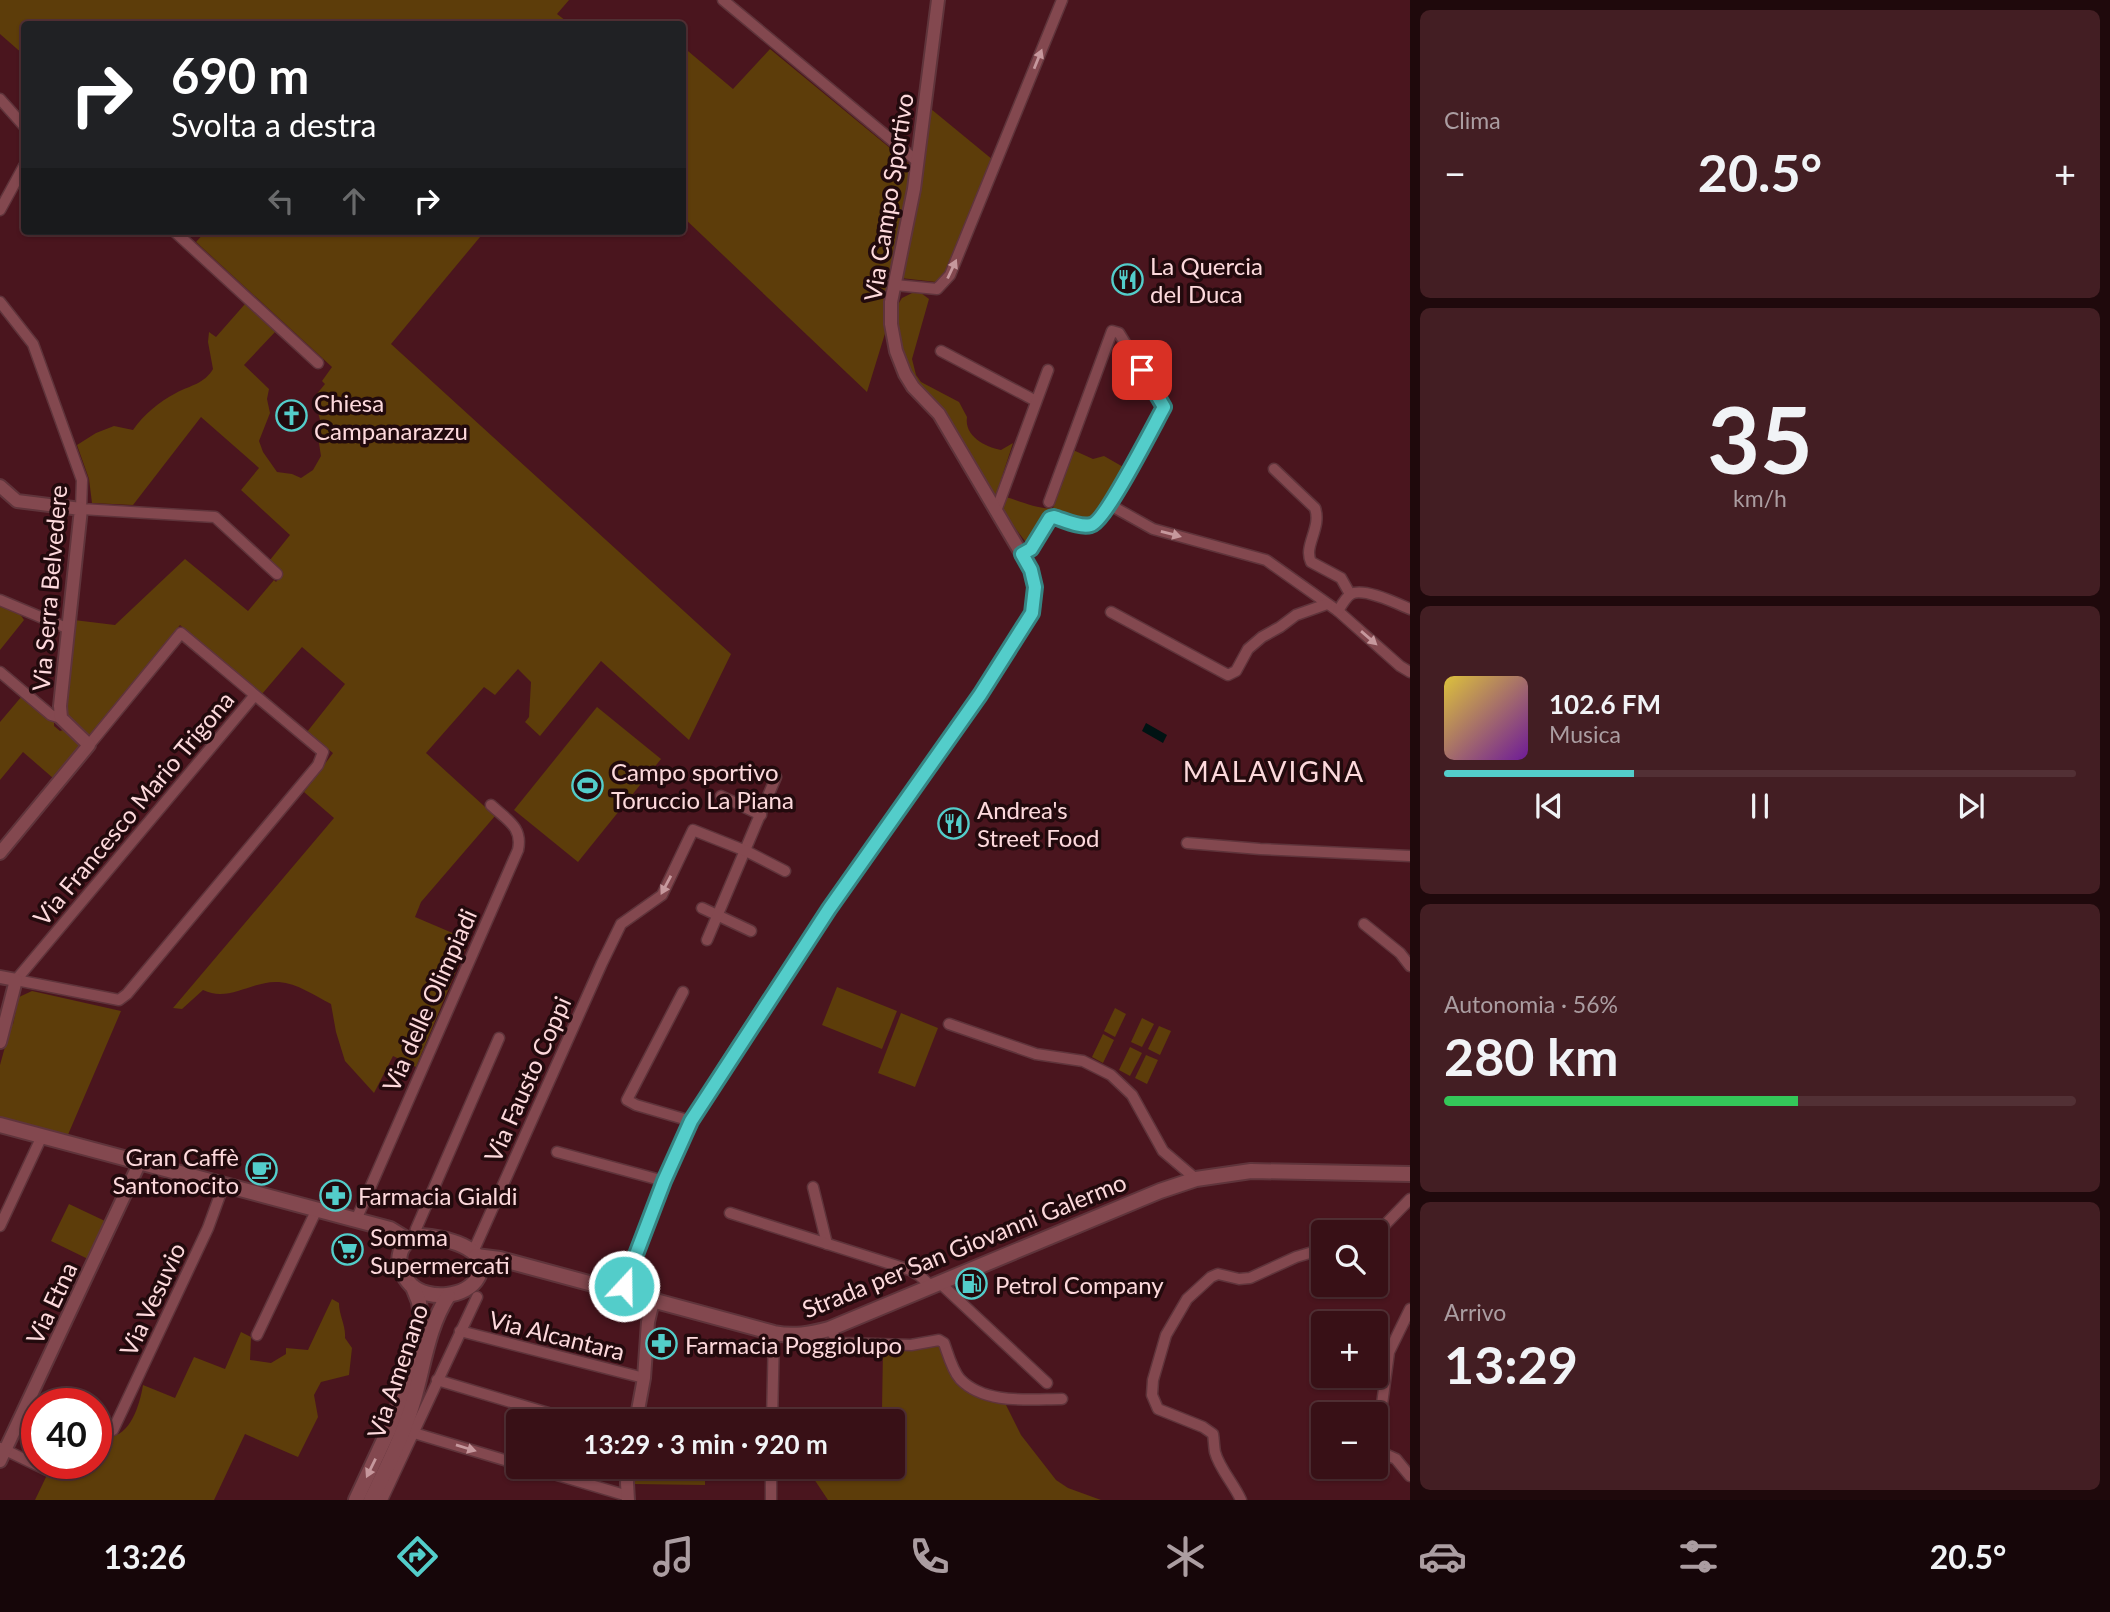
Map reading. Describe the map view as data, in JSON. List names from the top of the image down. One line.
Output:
{"streets":{"main road":["Strada per San Giovanni Galermo","Via Amenano"],"street":["Via Campo Sportivo","Via Serra Belvedere","Via Francesco Mario Trigona","Via delle Olimpiadi","Via Fausto Coppi","Via Vesuvio","Via Etna","Via Alcantara"]},"crossings":[["Via Campo Sportivo","Strada per San Giovanni Galermo"],["Via Fausto Coppi","Strada per San Giovanni Galermo"],["Via Fausto Coppi","Via Amenano"],["Strada per San Giovanni Galermo","Via Amenano"]],"districts":["MALAVIGNA"],"places":{"restaurant":["La Quercia del Duca","Andrea's Street Food"],"church":["Chiesa Campanarazzu"],"sports":["Campo sportivo Toruccio La Piana"],"cafe":["Gran Caffè Santonocito"],"pharmacy":["Farmacia Gialdi","Farmacia Poggiolupo"],"supermarket":["Somma Supermercati"],"fuel station":["Petrol Company"]},"page":{"tile":["Clima",["35","km/h"],["Autonomia · 56%","280 km"],["Arrivo","13:29"]],"turn":["690 m","Svolta a destra"],"heat":["−","20.5°","+"],"song":["102.6 FM","Musica"],"map_buttons":["+","−"],"limit":"40","trip":"13:29 · 3 min · 920 m","tabs":["13:26","20.5°"]}}
